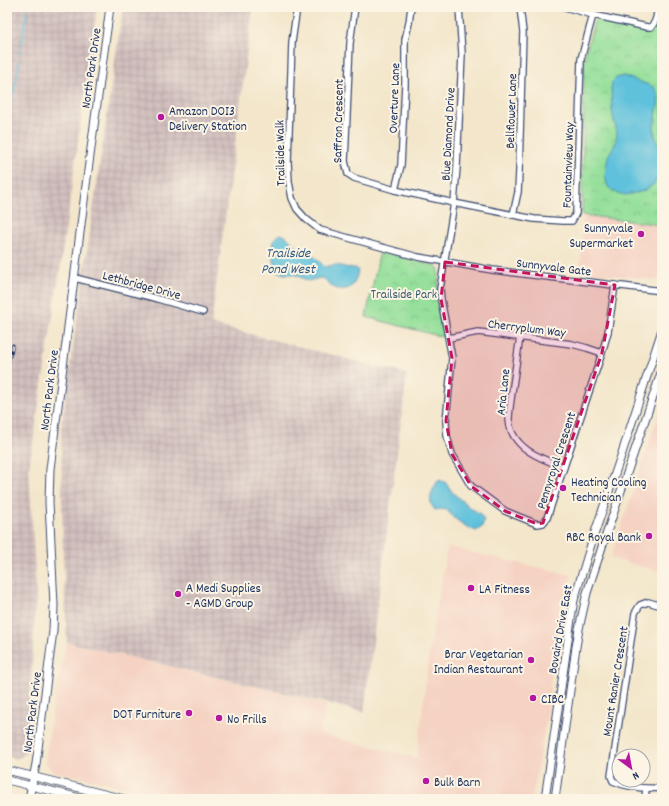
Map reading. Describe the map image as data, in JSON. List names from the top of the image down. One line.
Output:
{"streets":{"main road":["North Park Drive","Bovaird Drive East"],"street":["Overture Lane","Bellflower Lane","Saffron Crescent","Blue Diamond Drive","Trailside Walk","Fountainview Way","Sunnyvale Gate","Lethbridge Drive","Cherryplum Way","Aria Lane","Pennyroyal Crescent","Mount Ranier Crescent"]},"crossings":[["North Park Drive","Lethbridge Drive"],["Overture Lane","Saffron Crescent"],["Bellflower Lane","Fountainview Way"],["Saffron Crescent","Blue Diamond Drive"],["Saffron Crescent","Fountainview Way"],["Blue Diamond Drive","Trailside Walk"],["Blue Diamond Drive","Fountainview Way"],["Blue Diamond Drive","Sunnyvale Gate"],["Blue Diamond Drive","Pennyroyal Crescent"],["Trailside Walk","Sunnyvale Gate"],["Trailside Walk","Pennyroyal Crescent"],["Sunnyvale Gate","Pennyroyal Crescent"],["Cherryplum Way","Aria Lane"],["Cherryplum Way","Pennyroyal Crescent"],["Aria Lane","Pennyroyal Crescent"]],"water":["Trailside Pond West"],"parks":["Trailside Park"],"places":["Amazon DOI3 Delivery Station","Sunnyvale Supermarket","Heating Cooling Technician","RBC Royal Bank","LA Fitness","A Medi Supplies - AGMD Group","Brar Vegetarian Indian Restaurant","CIBC","DOT Furniture","No Frills","Bulk Barn"],"north":"bottom right"}
